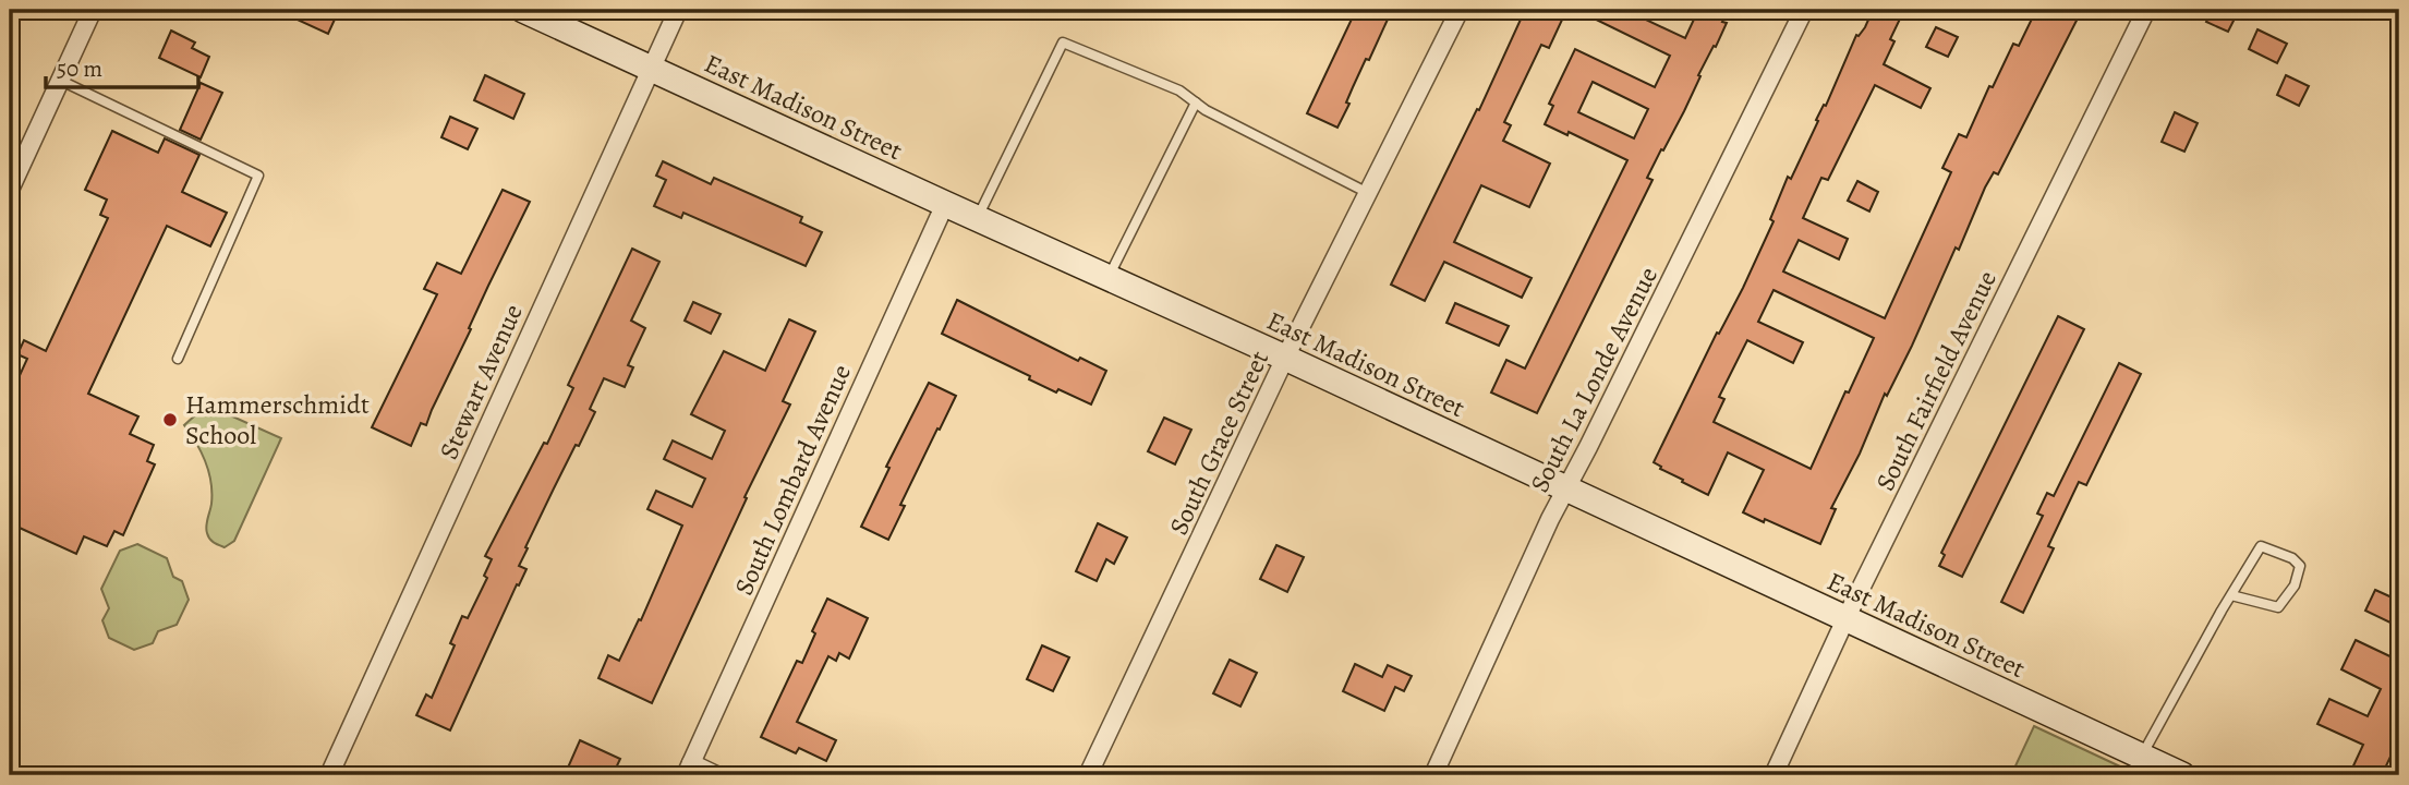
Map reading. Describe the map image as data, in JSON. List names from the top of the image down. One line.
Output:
{"streets":{"street":["East Madison Street","South La Londe Avenue","South Fairfield Avenue","Stewart Avenue","South Grace Street","South Lombard Avenue"]},"crossings":[["East Madison Street","South La Londe Avenue"],["East Madison Street","South Fairfield Avenue"],["East Madison Street","Stewart Avenue"],["East Madison Street","South Grace Street"],["East Madison Street","South Lombard Avenue"]],"places":["Hammerschmidt School"],"scale_bar":"50 m"}
